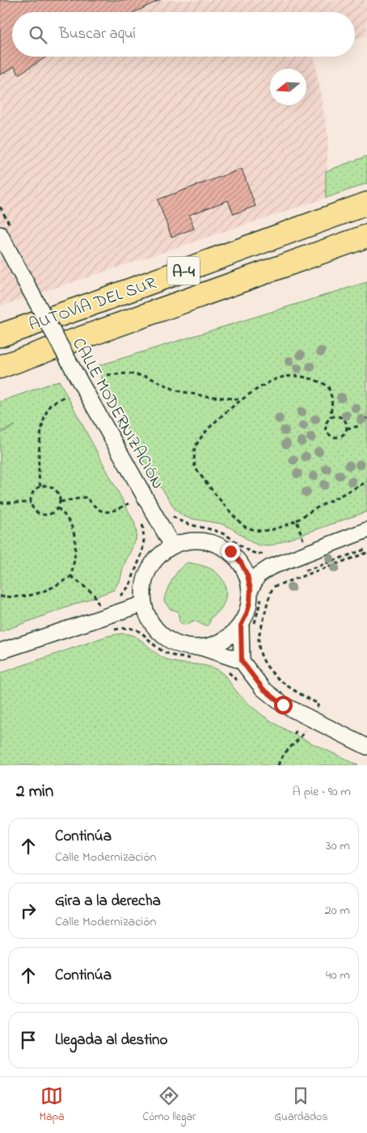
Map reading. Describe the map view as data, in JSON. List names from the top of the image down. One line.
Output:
{"streets":{"highway":["A-4","AUTOVÍA DEL SUR"],"street":["CALLE MODERNIZACIÓN"]},"north":"left","page":{"search":"Buscar aquí","heading":["2 min","A pie · 90 m"],"list":[["Continúa","Calle Modernización","30 m"],["Gira a la derecha","Calle Modernización","20 m"],["Continúa","40 m"],"Llegada al destino"],"nav":["Mapa","Cómo llegar","Guardados"]}}
